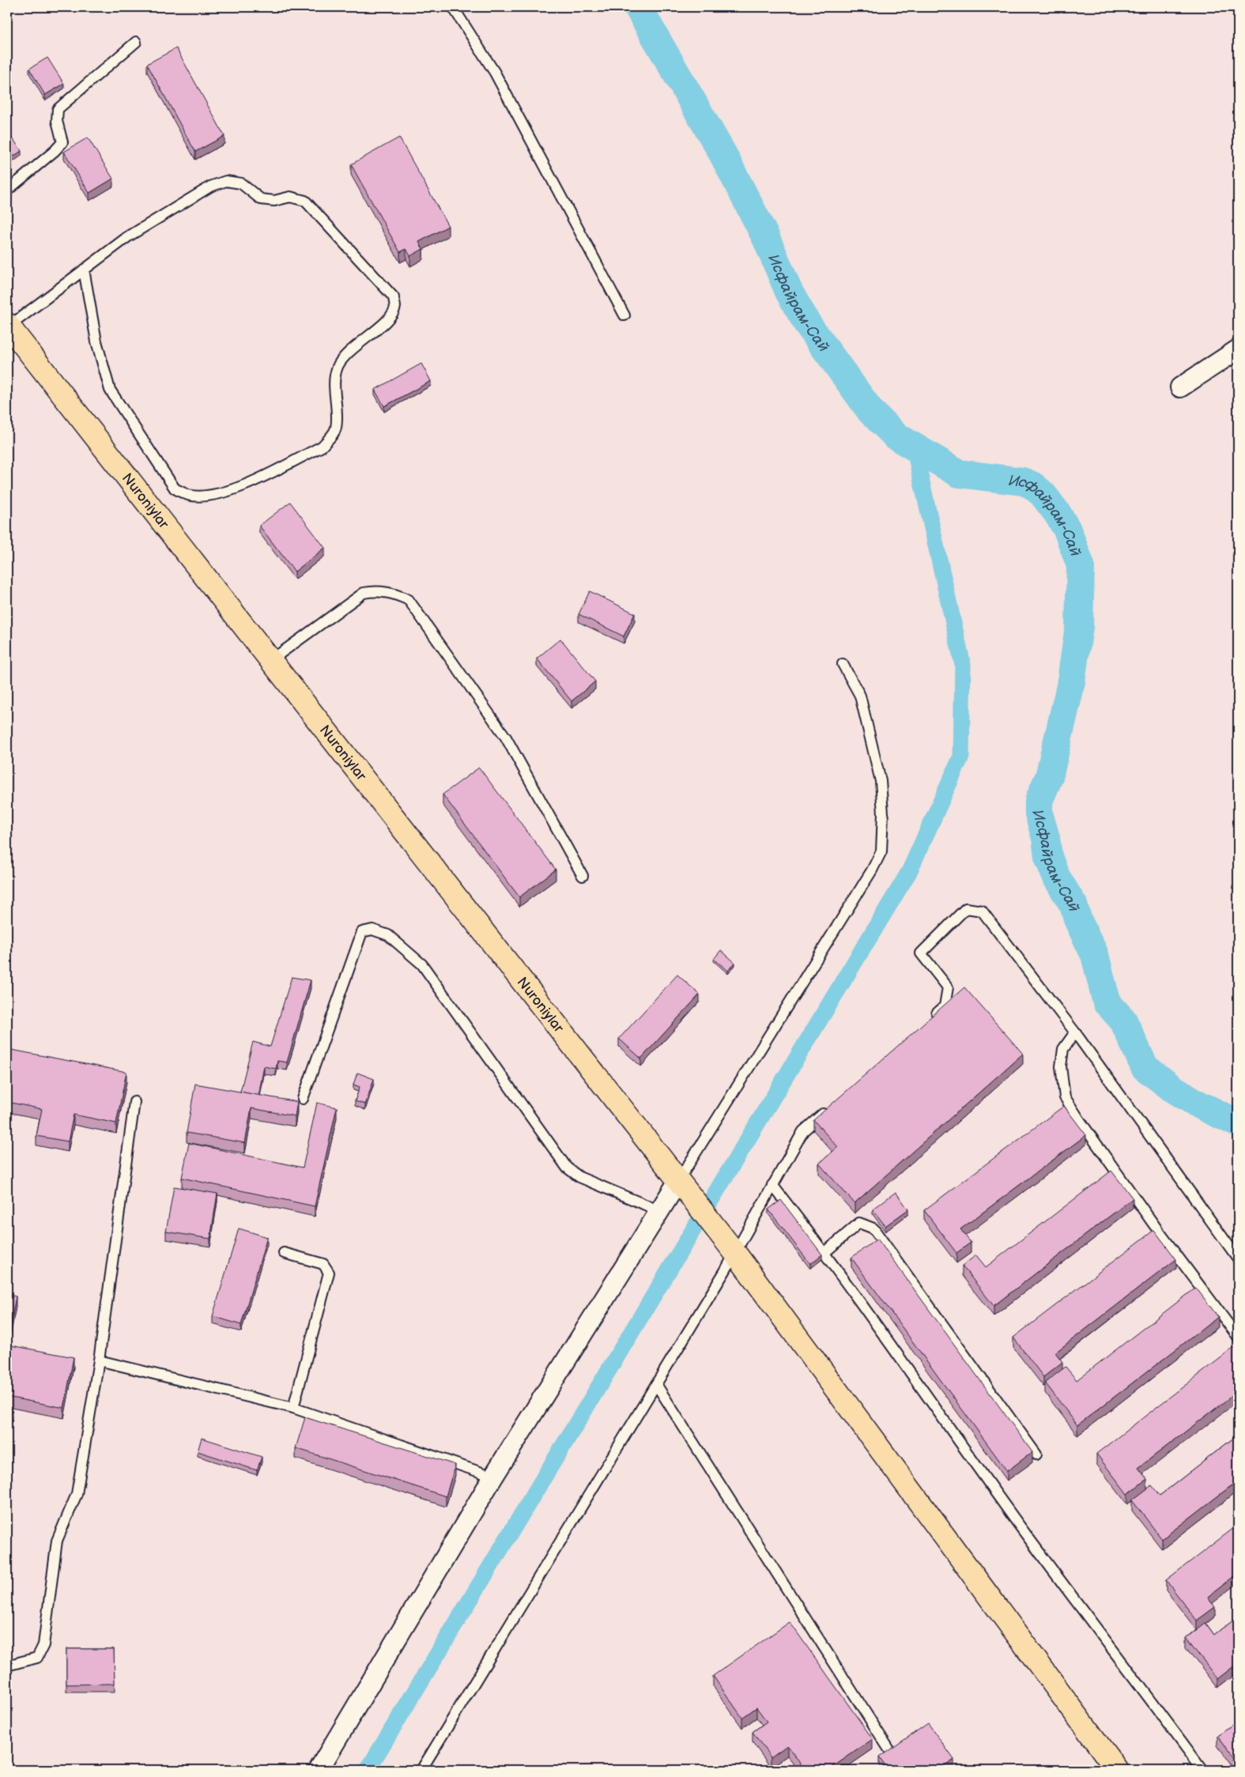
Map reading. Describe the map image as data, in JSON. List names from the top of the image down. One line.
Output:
{"streets":{"main road":["Nuroniylar"]},"water":["Исфайрам-Сай"]}
